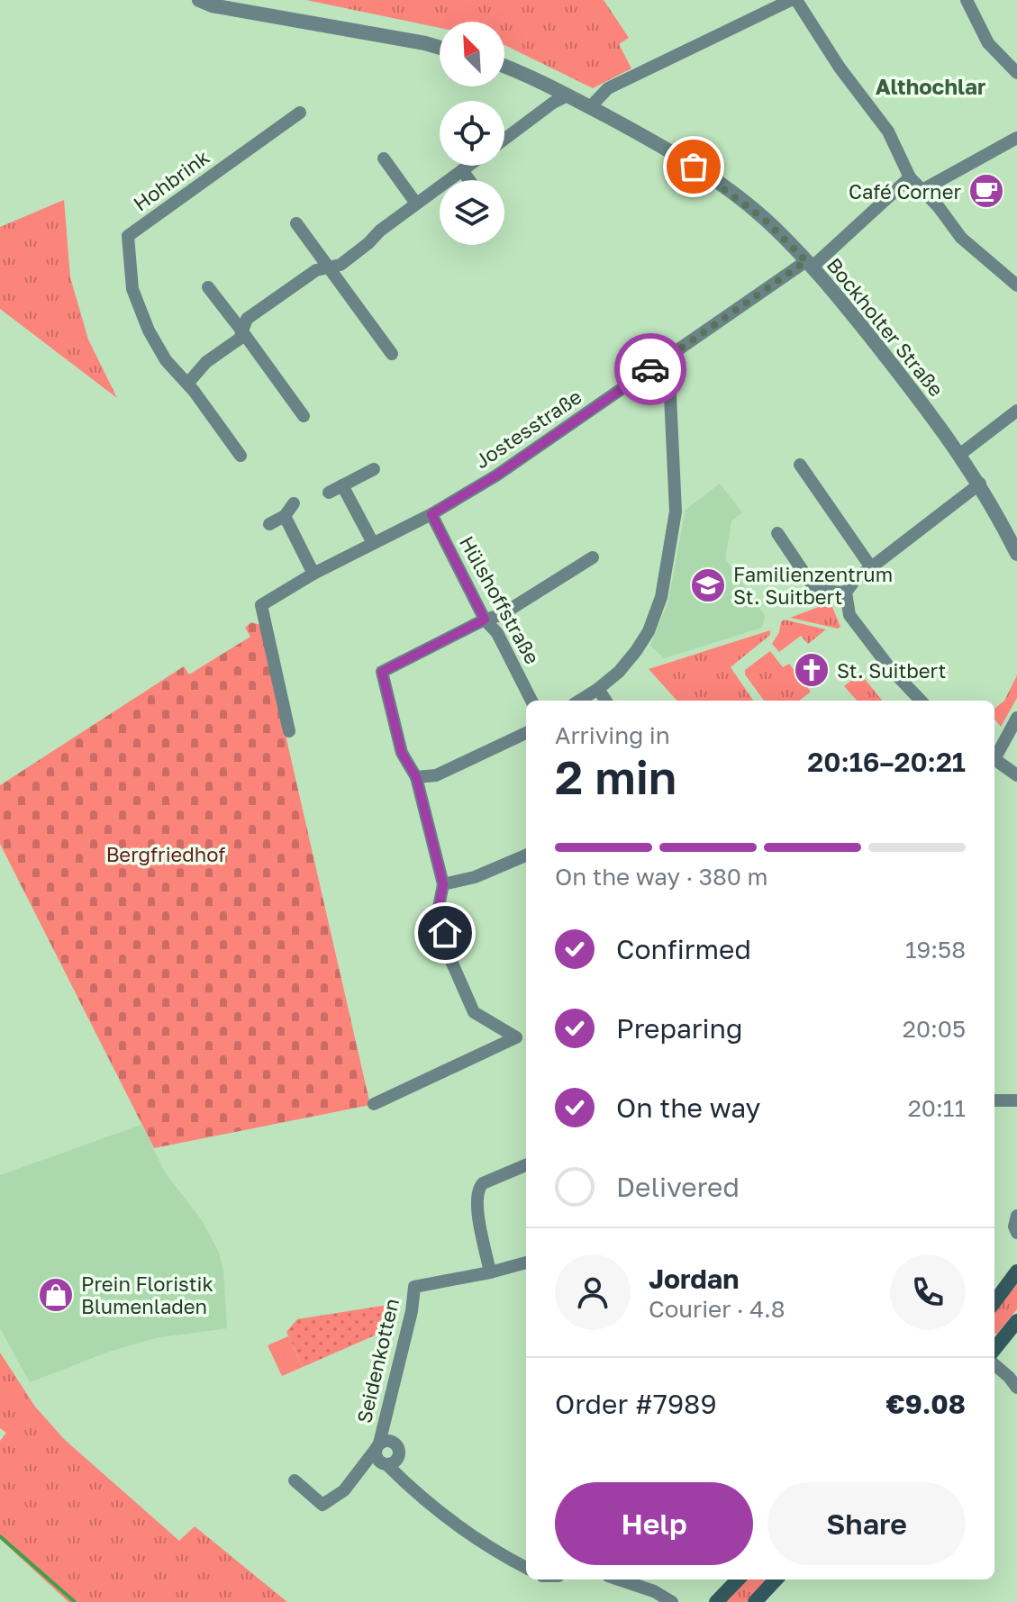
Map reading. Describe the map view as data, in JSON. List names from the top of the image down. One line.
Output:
{"streets":{"street":["Hohbrink","Bockholter Straße","Jostesstraße","Hülshoffstraße","Seidenkotten"]},"crossings":[["Bockholter Straße","Jostesstraße"],["Jostesstraße","Hülshoffstraße"]],"districts":["Althochlar"],"parks":["Bergfriedhof"],"places":{"cafe":["Café Corner"],"school or university":["Familienzentrum St. Suitbert"],"church":["St. Suitbert"],"shop":["Prein Floristik Blumenladen"]},"north":"top left","page":{"heading":["2 min","Arriving in","20:16–20:21"],"panel":["Jordan","Courier · 4.8","Order #7989","€9.08"],"bar":"On the way · 380 m","list":[["Confirmed","19:58"],["Preparing","20:05"],["On the way","20:11"],"Delivered"],"buttons":["Help","Share"]}}
